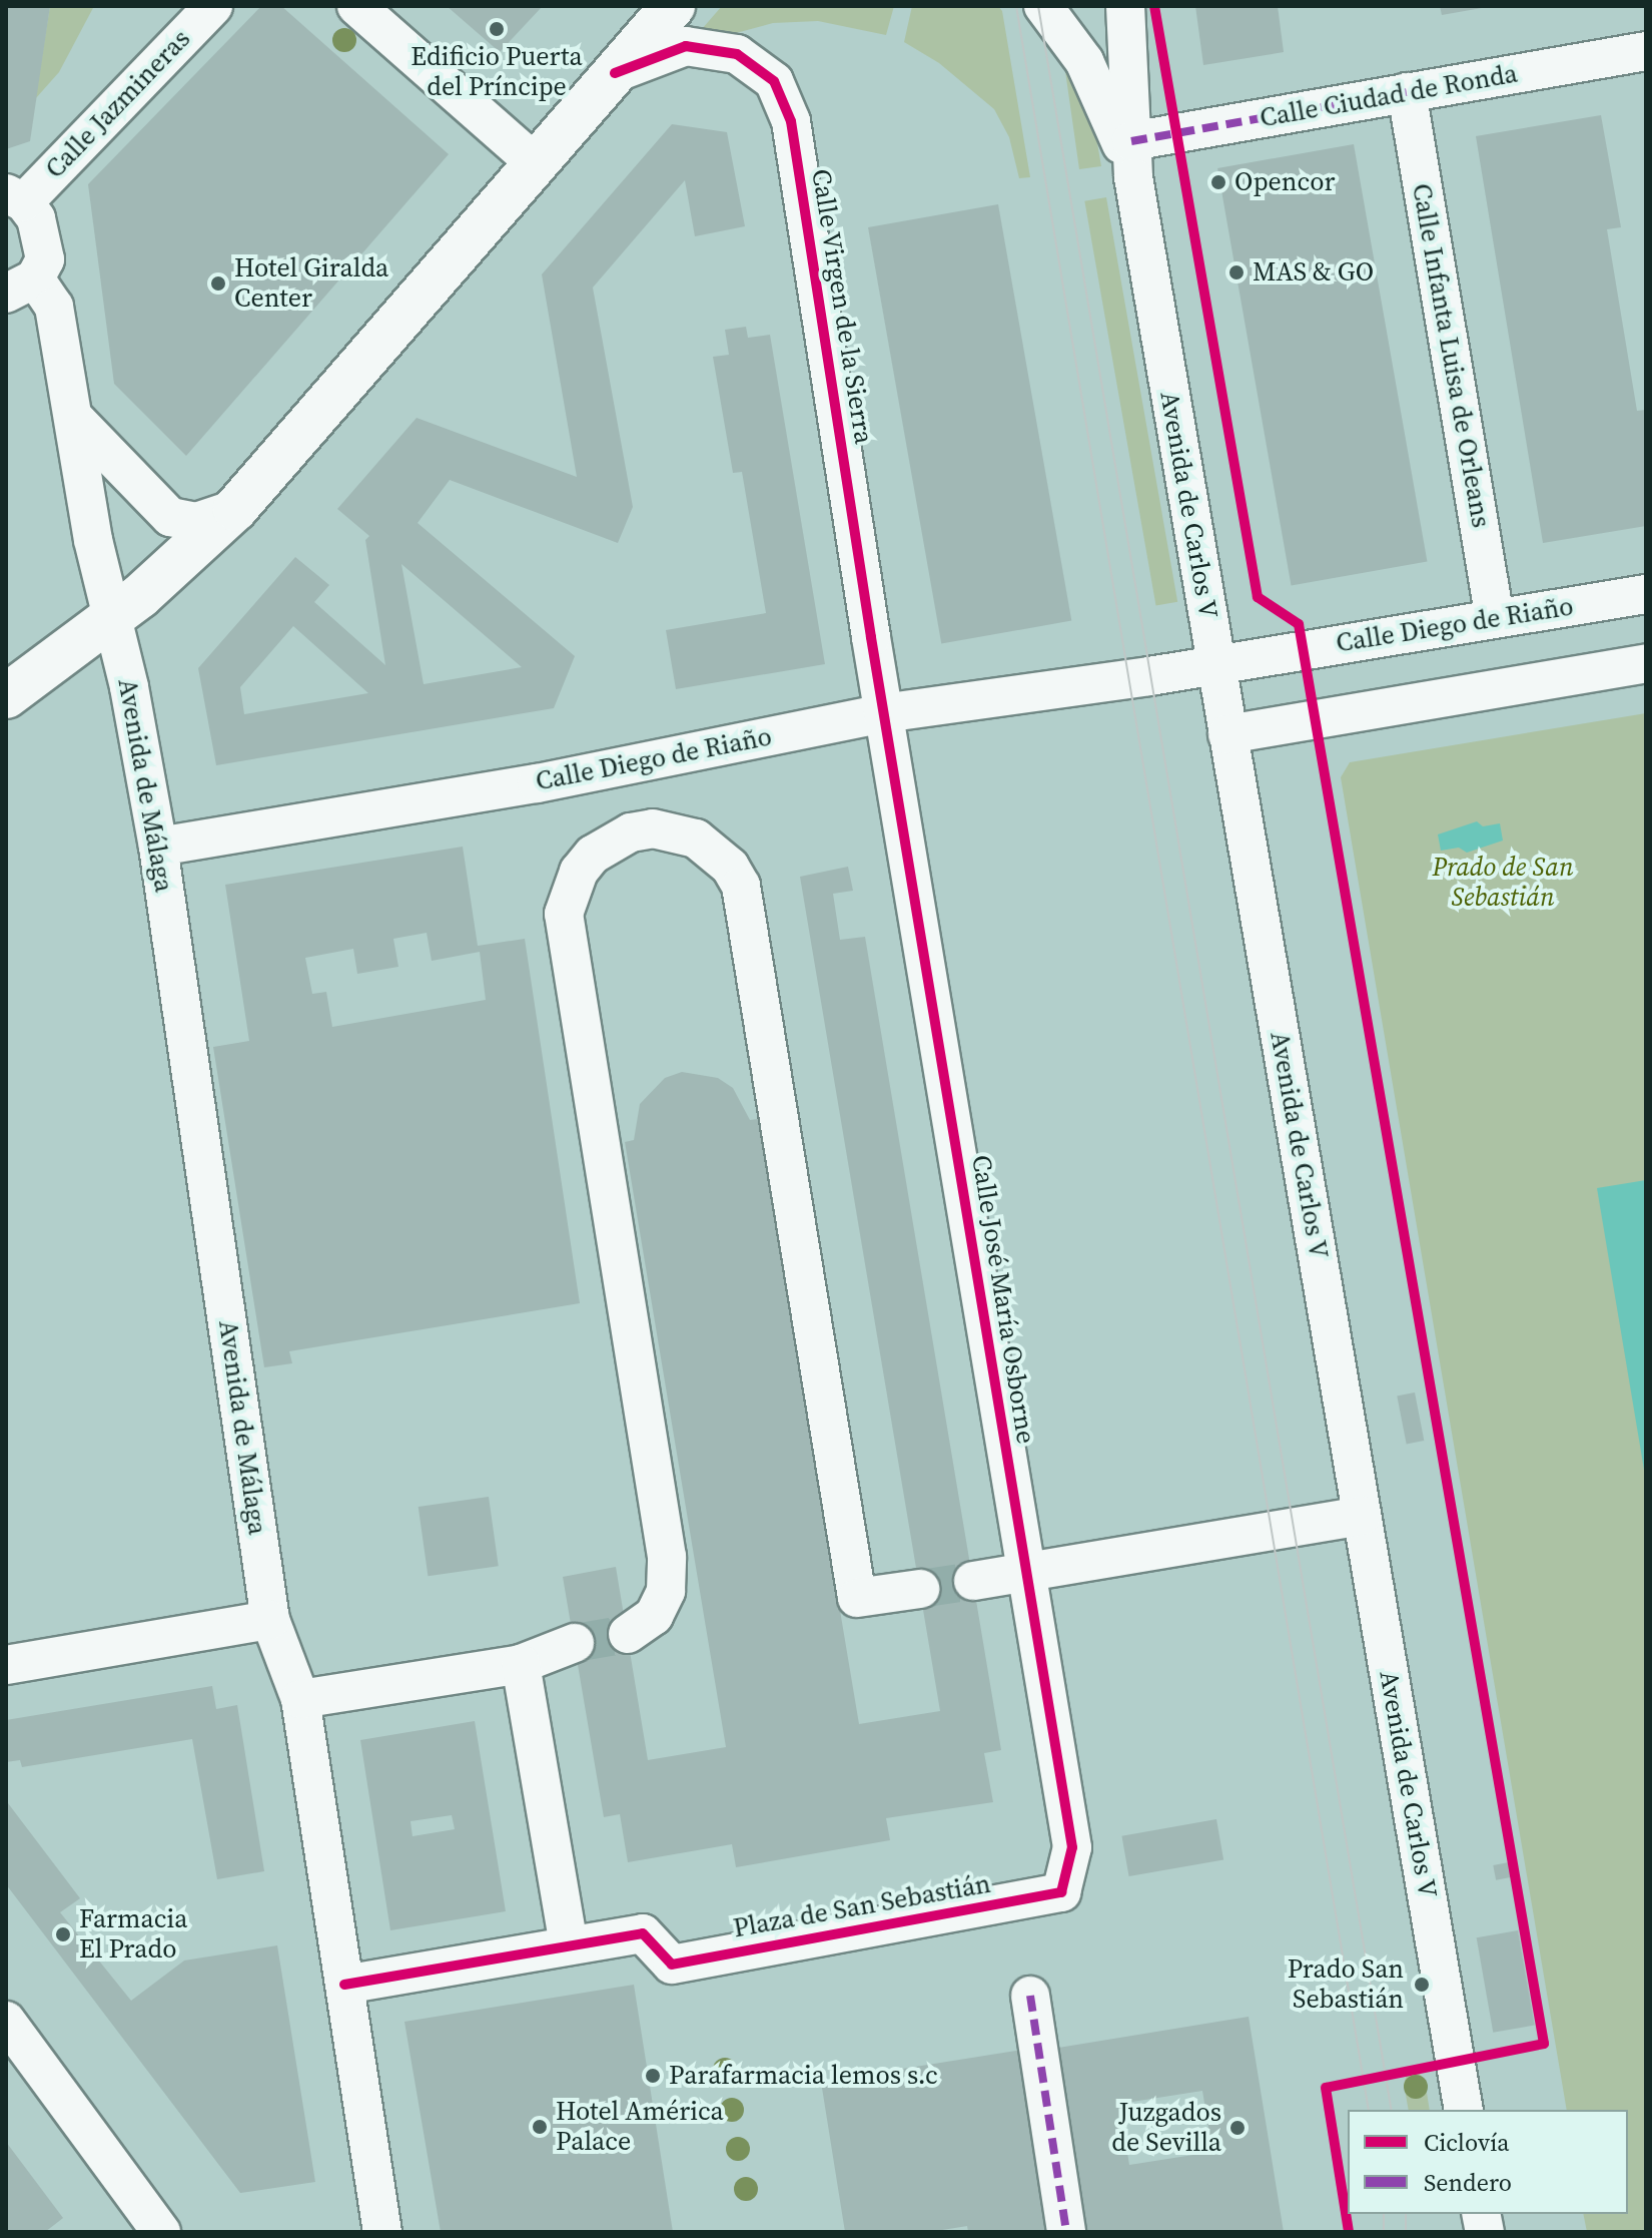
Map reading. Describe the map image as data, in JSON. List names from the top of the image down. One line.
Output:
{"streets":{"street":["Calle Ciudad de Ronda","Calle Jazmineras","Calle Virgen de la Sierra","Calle Infanta Luisa de Orleans","Avenida de Carlos V","Calle Diego de Riaño","Avenida de Málaga","Calle José María Osborne","Plaza de San Sebastián"]},"crossings":[["Calle Ciudad de Ronda","Calle Infanta Luisa de Orleans"],["Calle Ciudad de Ronda","Avenida de Carlos V"],["Calle Virgen de la Sierra","Calle Diego de Riaño"],["Calle Virgen de la Sierra","Calle José María Osborne"],["Calle Infanta Luisa de Orleans","Calle Diego de Riaño"],["Avenida de Carlos V","Calle Diego de Riaño"],["Calle Diego de Riaño","Avenida de Málaga"],["Calle Diego de Riaño","Calle José María Osborne"],["Calle José María Osborne","Plaza de San Sebastián"]],"parks":["Prado de San Sebastián"],"places":["Edificio Puerta del Príncipe","Opencor","MAS & GO","Hotel Giralda Center","Farmacia El Prado","Prado San Sebastián","Parafarmacia lemos s.c","Hotel América Palace","Juzgados de Sevilla"],"legend":["Ciclovía","Sendero"]}
